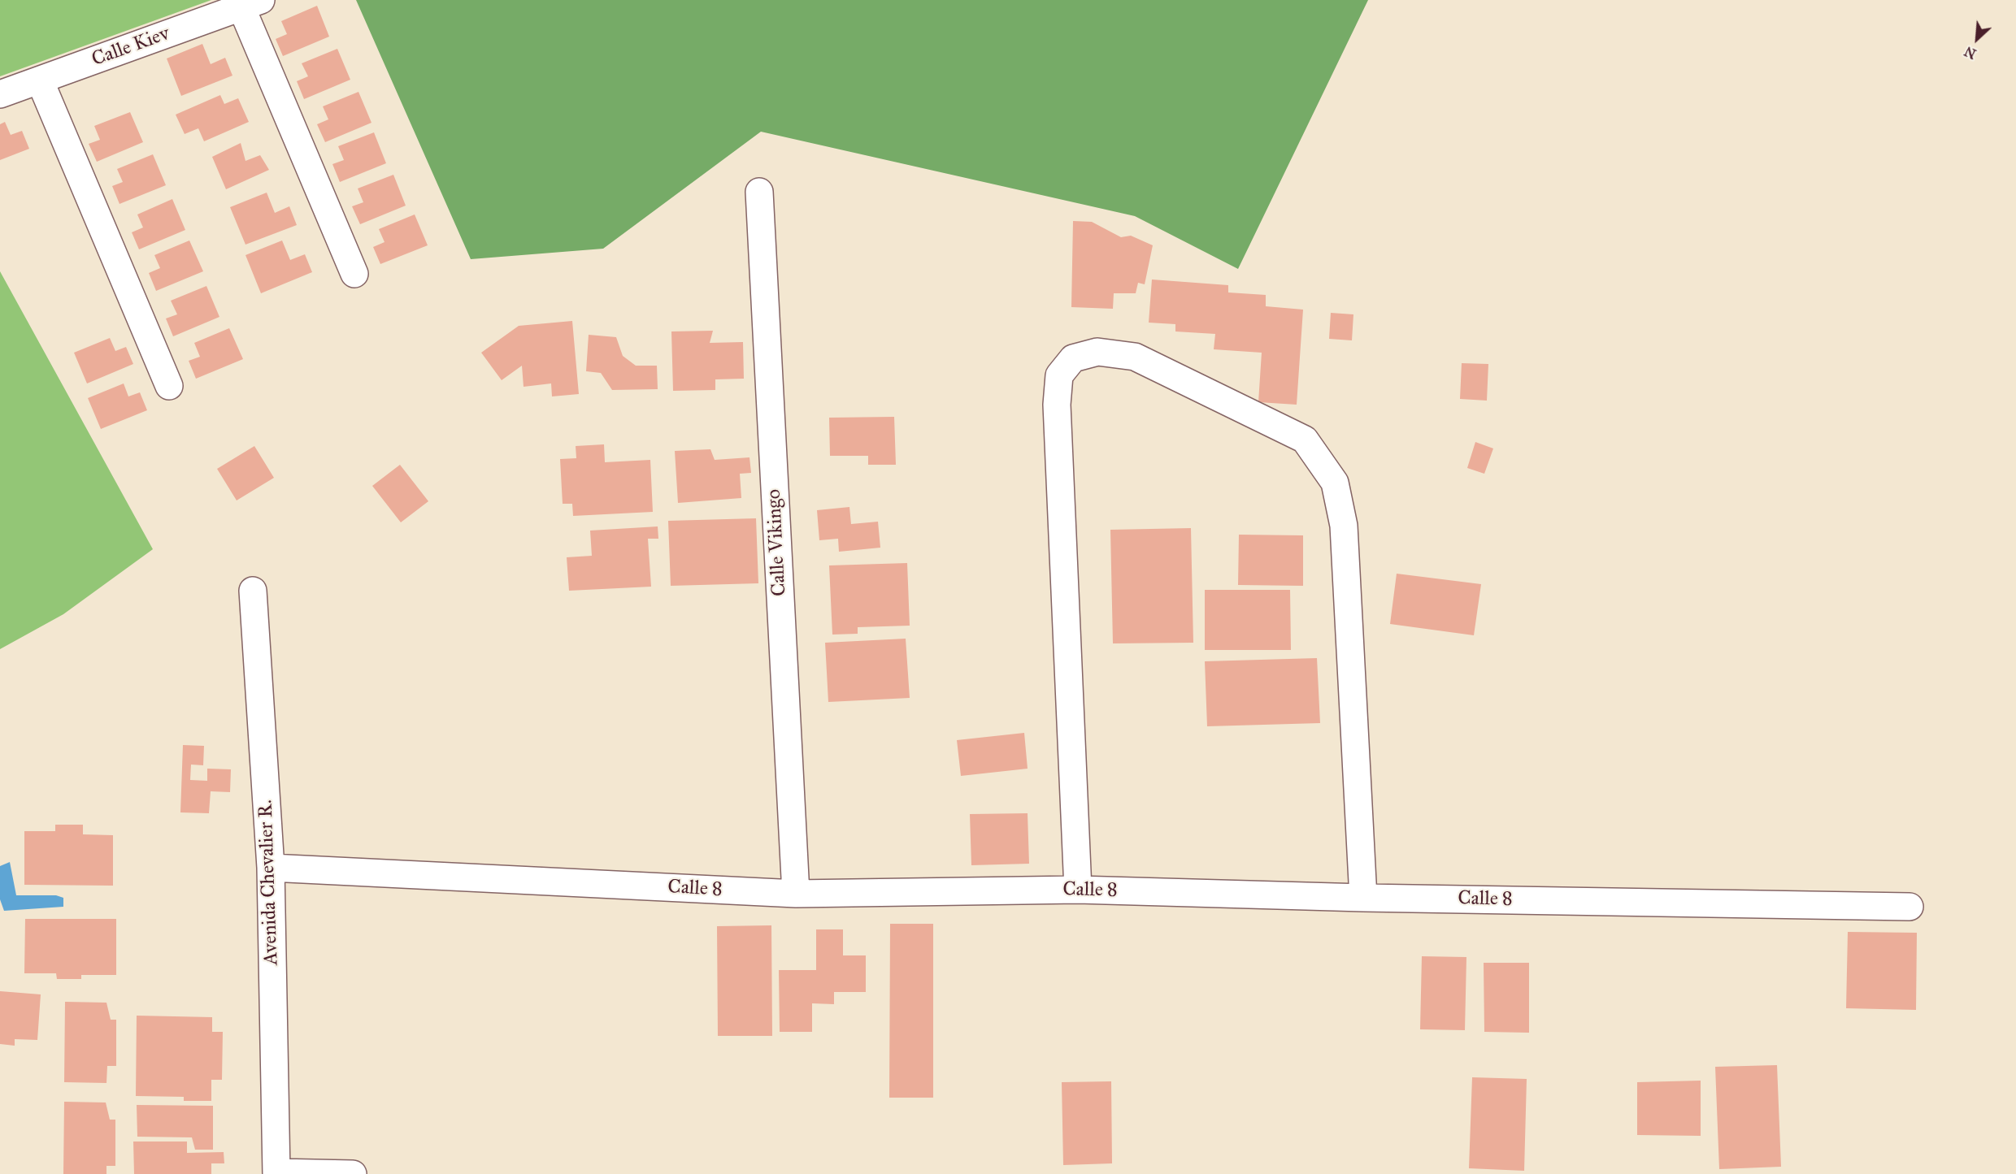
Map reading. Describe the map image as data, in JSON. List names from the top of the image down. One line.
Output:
{"streets":{"street":["Calle Kiev","Calle Vikingo","Avenida Chevalier R.","Calle 8"]},"crossings":[["Calle Vikingo","Calle 8"],["Avenida Chevalier R.","Calle 8"]],"north":"bottom left"}
